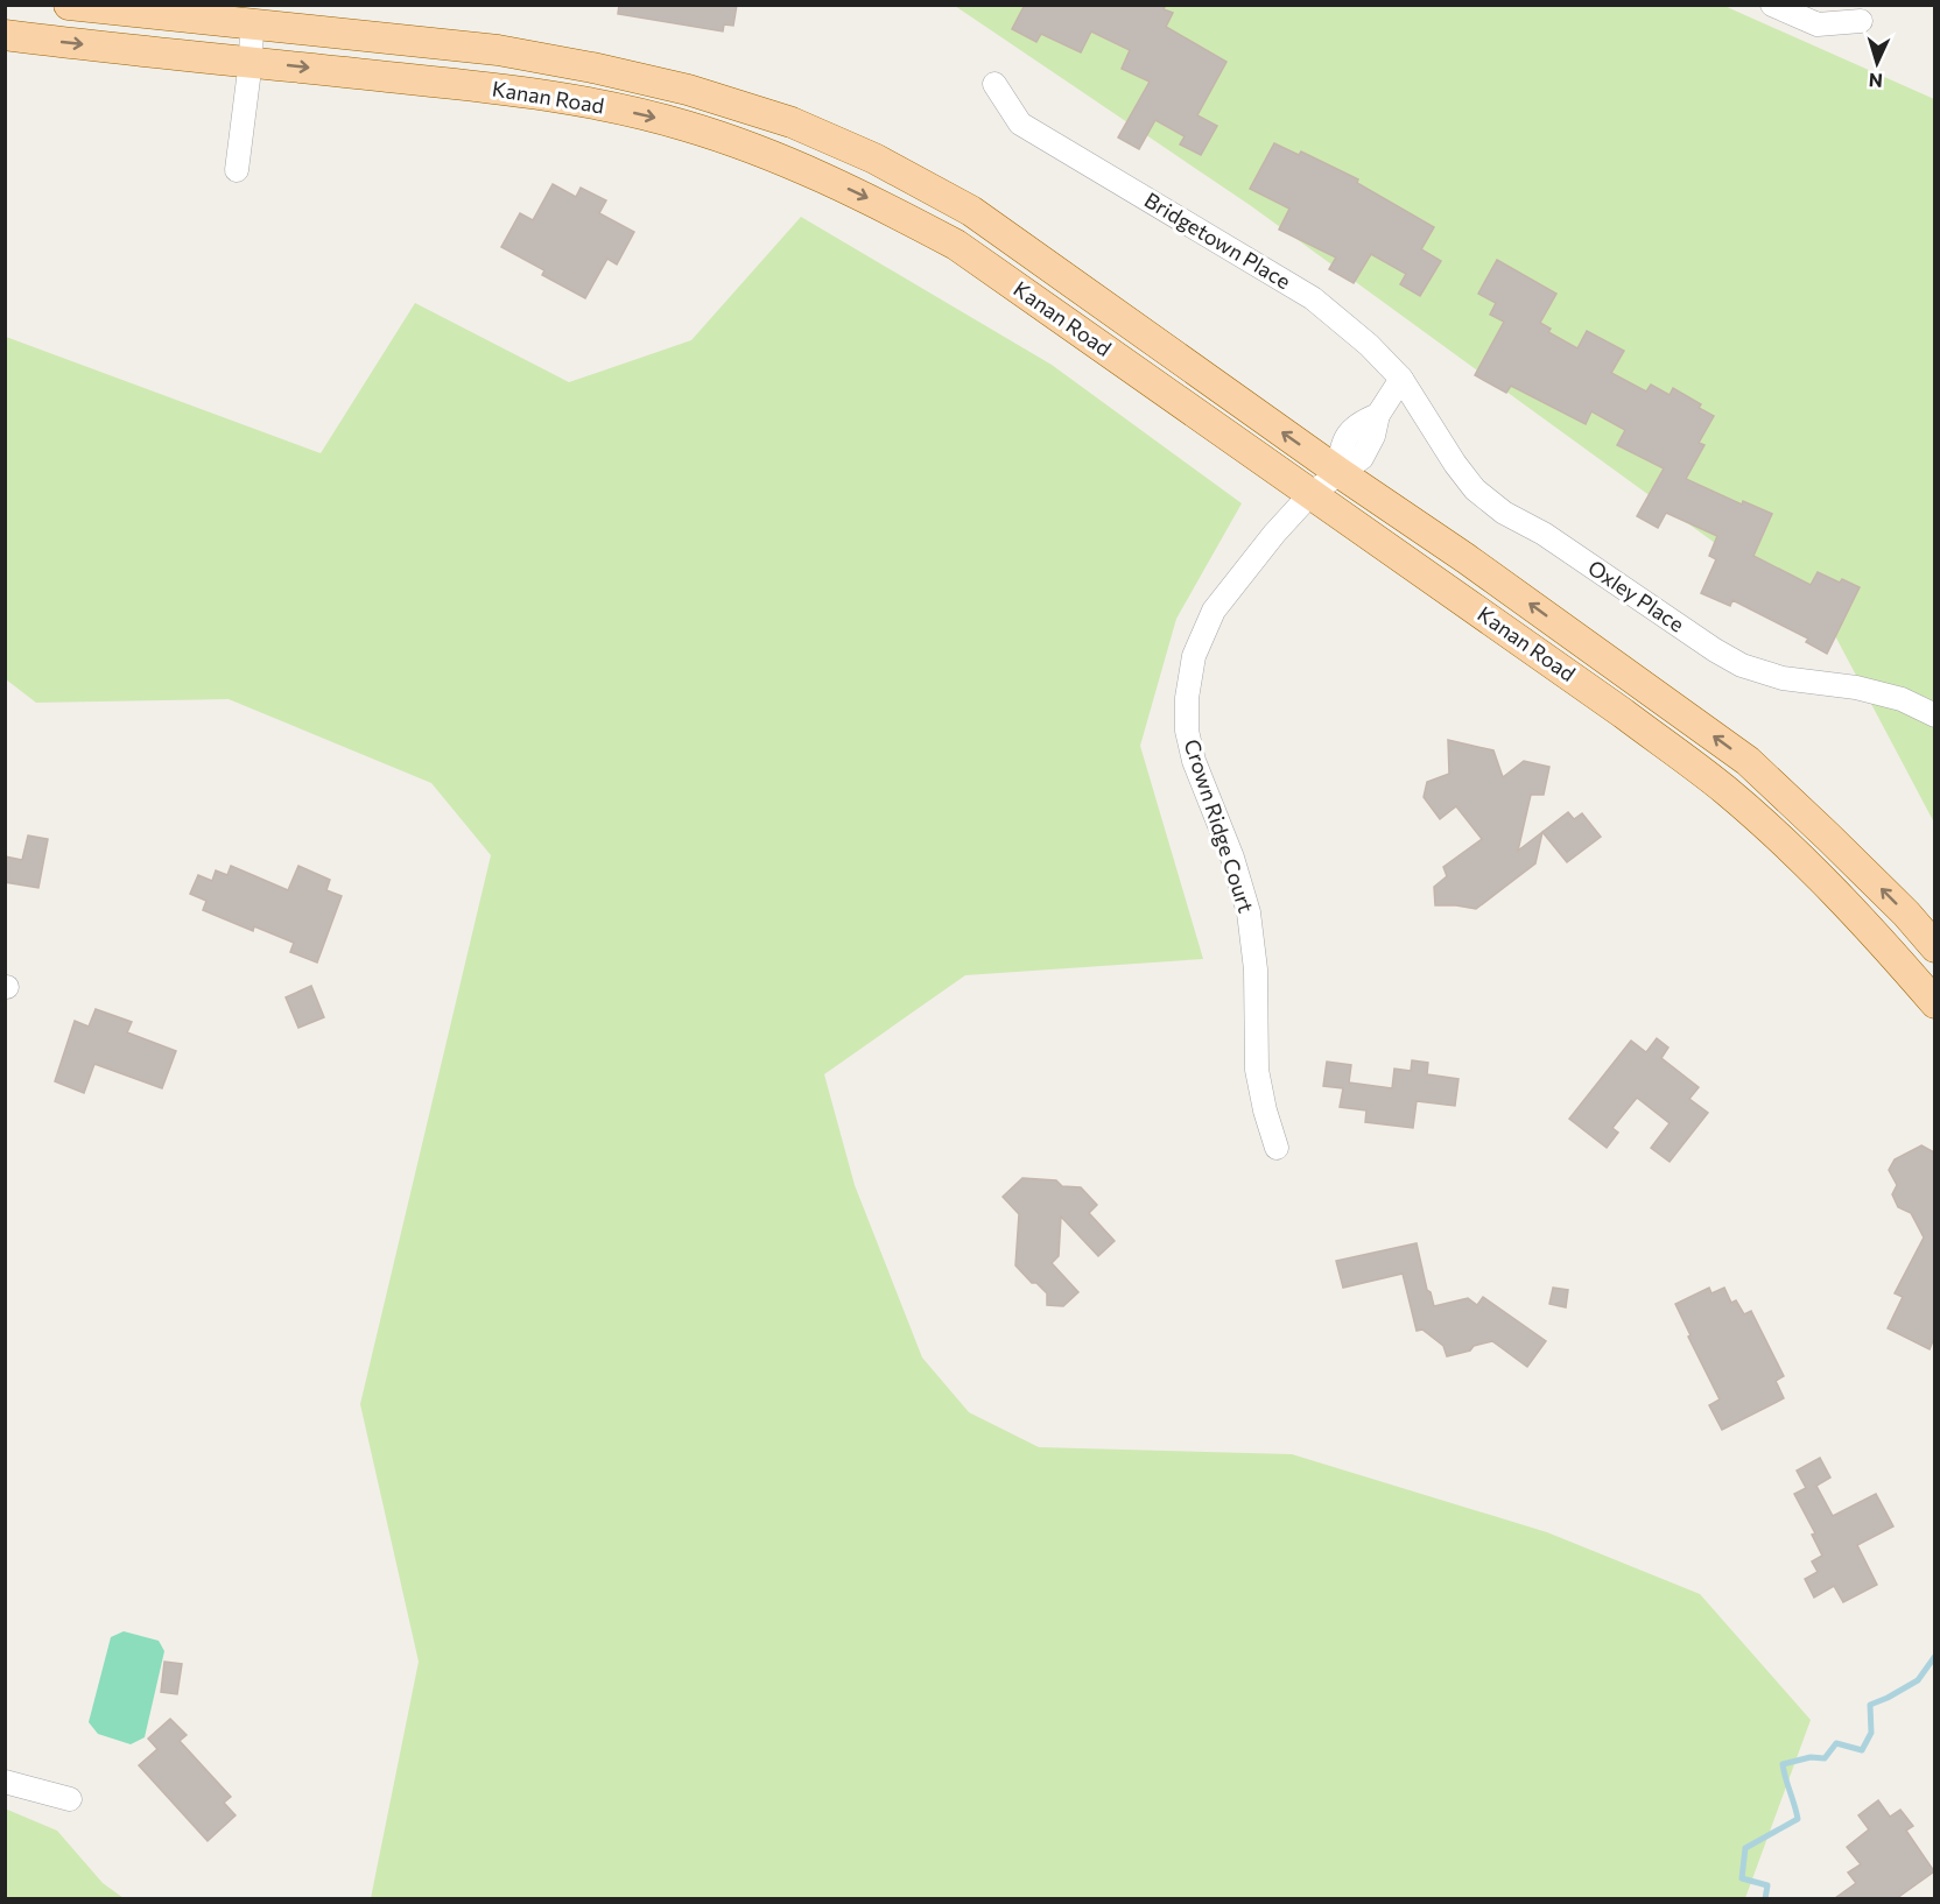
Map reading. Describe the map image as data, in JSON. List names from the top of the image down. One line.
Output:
{"streets":{"main road":["Kanan Road"],"street":["Bridgetown Place","Oxley Place","Crown Ridge Court"]},"crossings":[["Kanan Road","Crown Ridge Court"],["Bridgetown Place","Oxley Place"]],"north":"bottom"}
